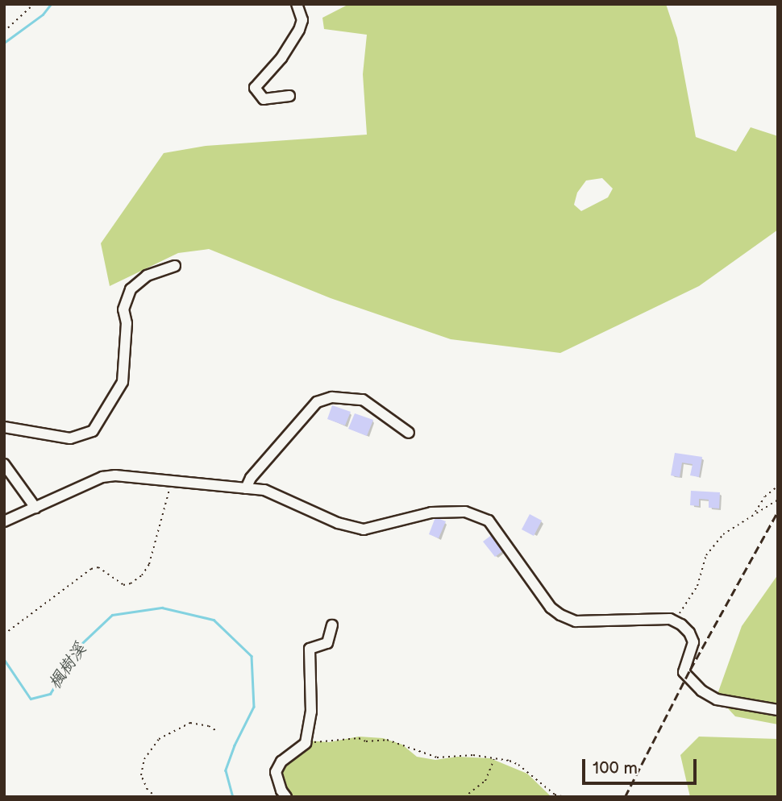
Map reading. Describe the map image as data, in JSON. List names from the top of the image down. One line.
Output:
{"water":["楓樹溪"],"scale_bar":"100 m"}
